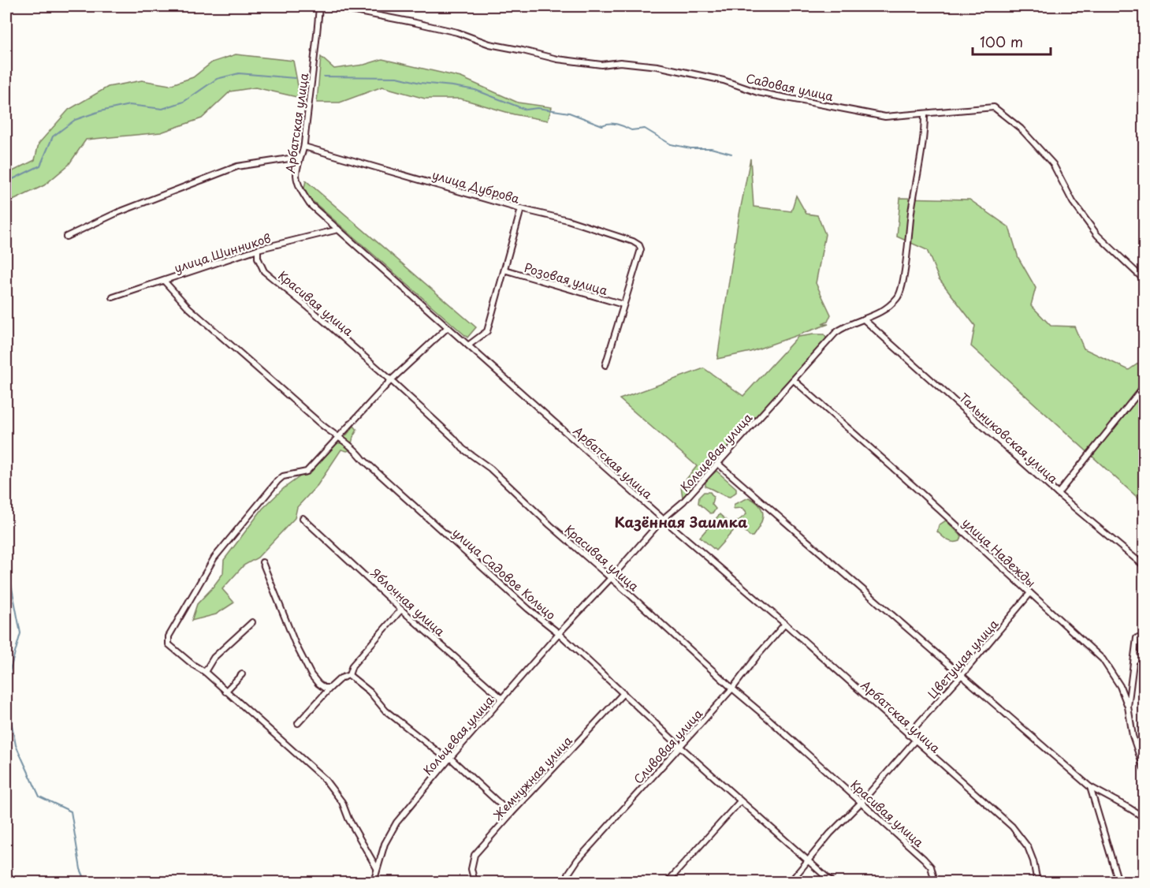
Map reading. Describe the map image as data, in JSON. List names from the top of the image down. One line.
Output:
{"streets":{"street":["Садовая улица","Арбатская улица","улица Дуброва","улица Шинников","Розовая улица","Красивая улица","Тальниковская улица","Кольцевая улица","улица Надежды","улица Садовое Кольцо","Яблочная улица","Цветущая улица","Сливовая улица","Жемчужная улица"]},"crossings":[["Садовая улица","Кольцевая улица"],["Арбатская улица","улица Дуброва"],["Арбатская улица","улица Шинников"],["Арбатская улица","Кольцевая улица"],["Арбатская улица","Цветущая улица"],["Арбатская улица","Сливовая улица"],["улица Дуброва","Розовая улица"],["улица Шинников","Красивая улица"],["улица Шинников","улица Садовое Кольцо"],["Красивая улица","Кольцевая улица"],["Красивая улица","Сливовая улица"],["Тальниковская улица","Кольцевая улица"],["Кольцевая улица","улица Надежды"],["Кольцевая улица","улица Садовое Кольцо"],["Кольцевая улица","Яблочная улица"],["улица Надежды","Цветущая улица"],["улица Садовое Кольцо","Сливовая улица"],["улица Садовое Кольцо","Жемчужная улица"]],"districts":["Казённая Заимка"],"scale_bar":"100 m"}
